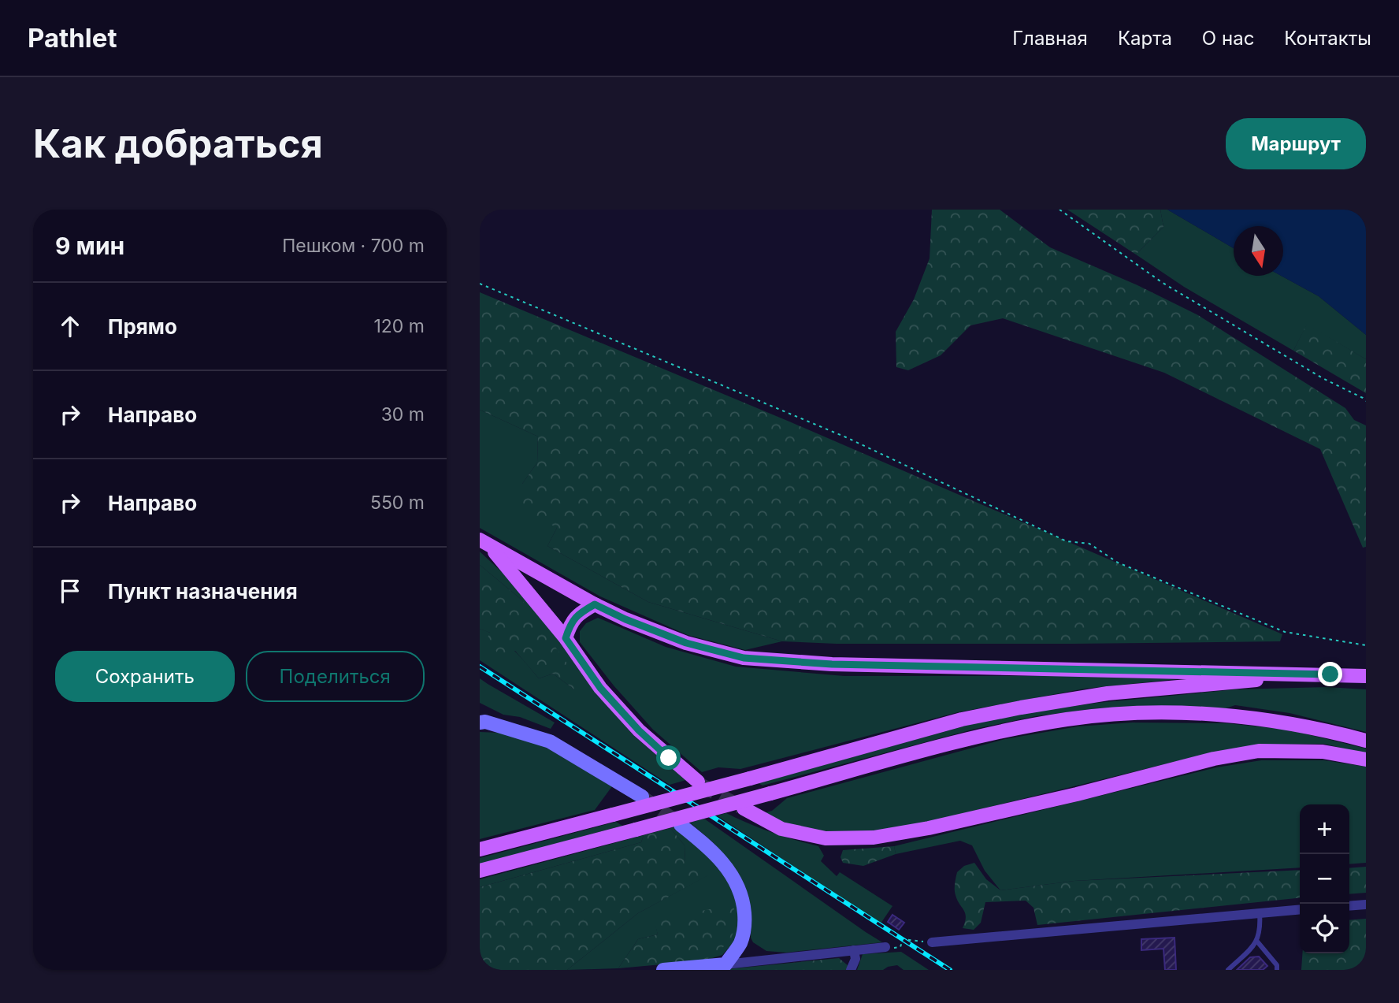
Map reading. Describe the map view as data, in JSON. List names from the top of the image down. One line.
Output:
{"north":"bottom","page":{"header":"Pathlet","nav":["Главная","Карта","О нас","Контакты"],"buttons":["Маршрут",["Сохранить","Поделиться"]],"title":"Как добраться","heading":["9 мин","Пешком · 700 m"],"list":[["Прямо","120 m"],["Направо","30 m"],["Направо","550 m"],"Пункт назначения"],"map_buttons":["+","−"]}}
